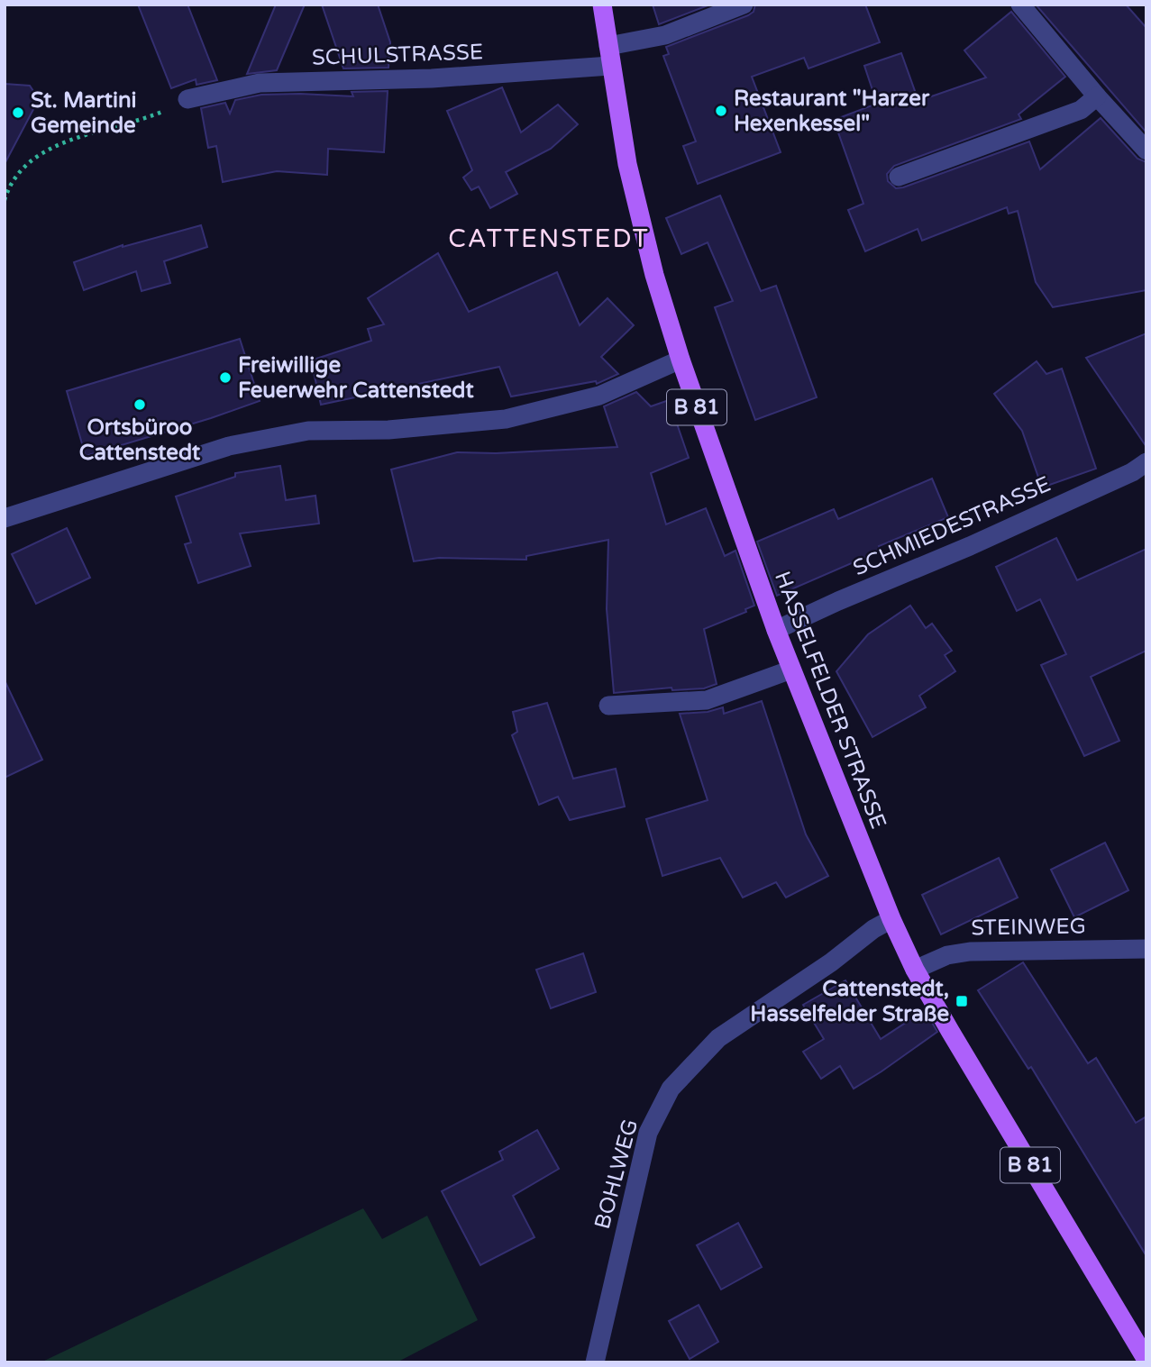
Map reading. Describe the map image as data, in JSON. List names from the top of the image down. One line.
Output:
{"streets":{"main road":["B 81","HASSELFELDER STRASSE"],"street":["SCHULSTRASSE","SCHMIEDESTRASSE","STEINWEG","BOHLWEG"]},"crossings":[["SCHULSTRASSE","HASSELFELDER STRASSE"],["SCHMIEDESTRASSE","HASSELFELDER STRASSE"],["HASSELFELDER STRASSE","STEINWEG"],["HASSELFELDER STRASSE","BOHLWEG"]],"districts":["CATTENSTEDT"],"places":{"other":["Restaurant \"Harzer Hexenkessel\"","St. Martini Gemeinde","Freiwillige Feuerwehr Cattenstedt","Ortsbüroo Cattenstedt"],"transit":["Cattenstedt, Hasselfelder Straße"]}}
